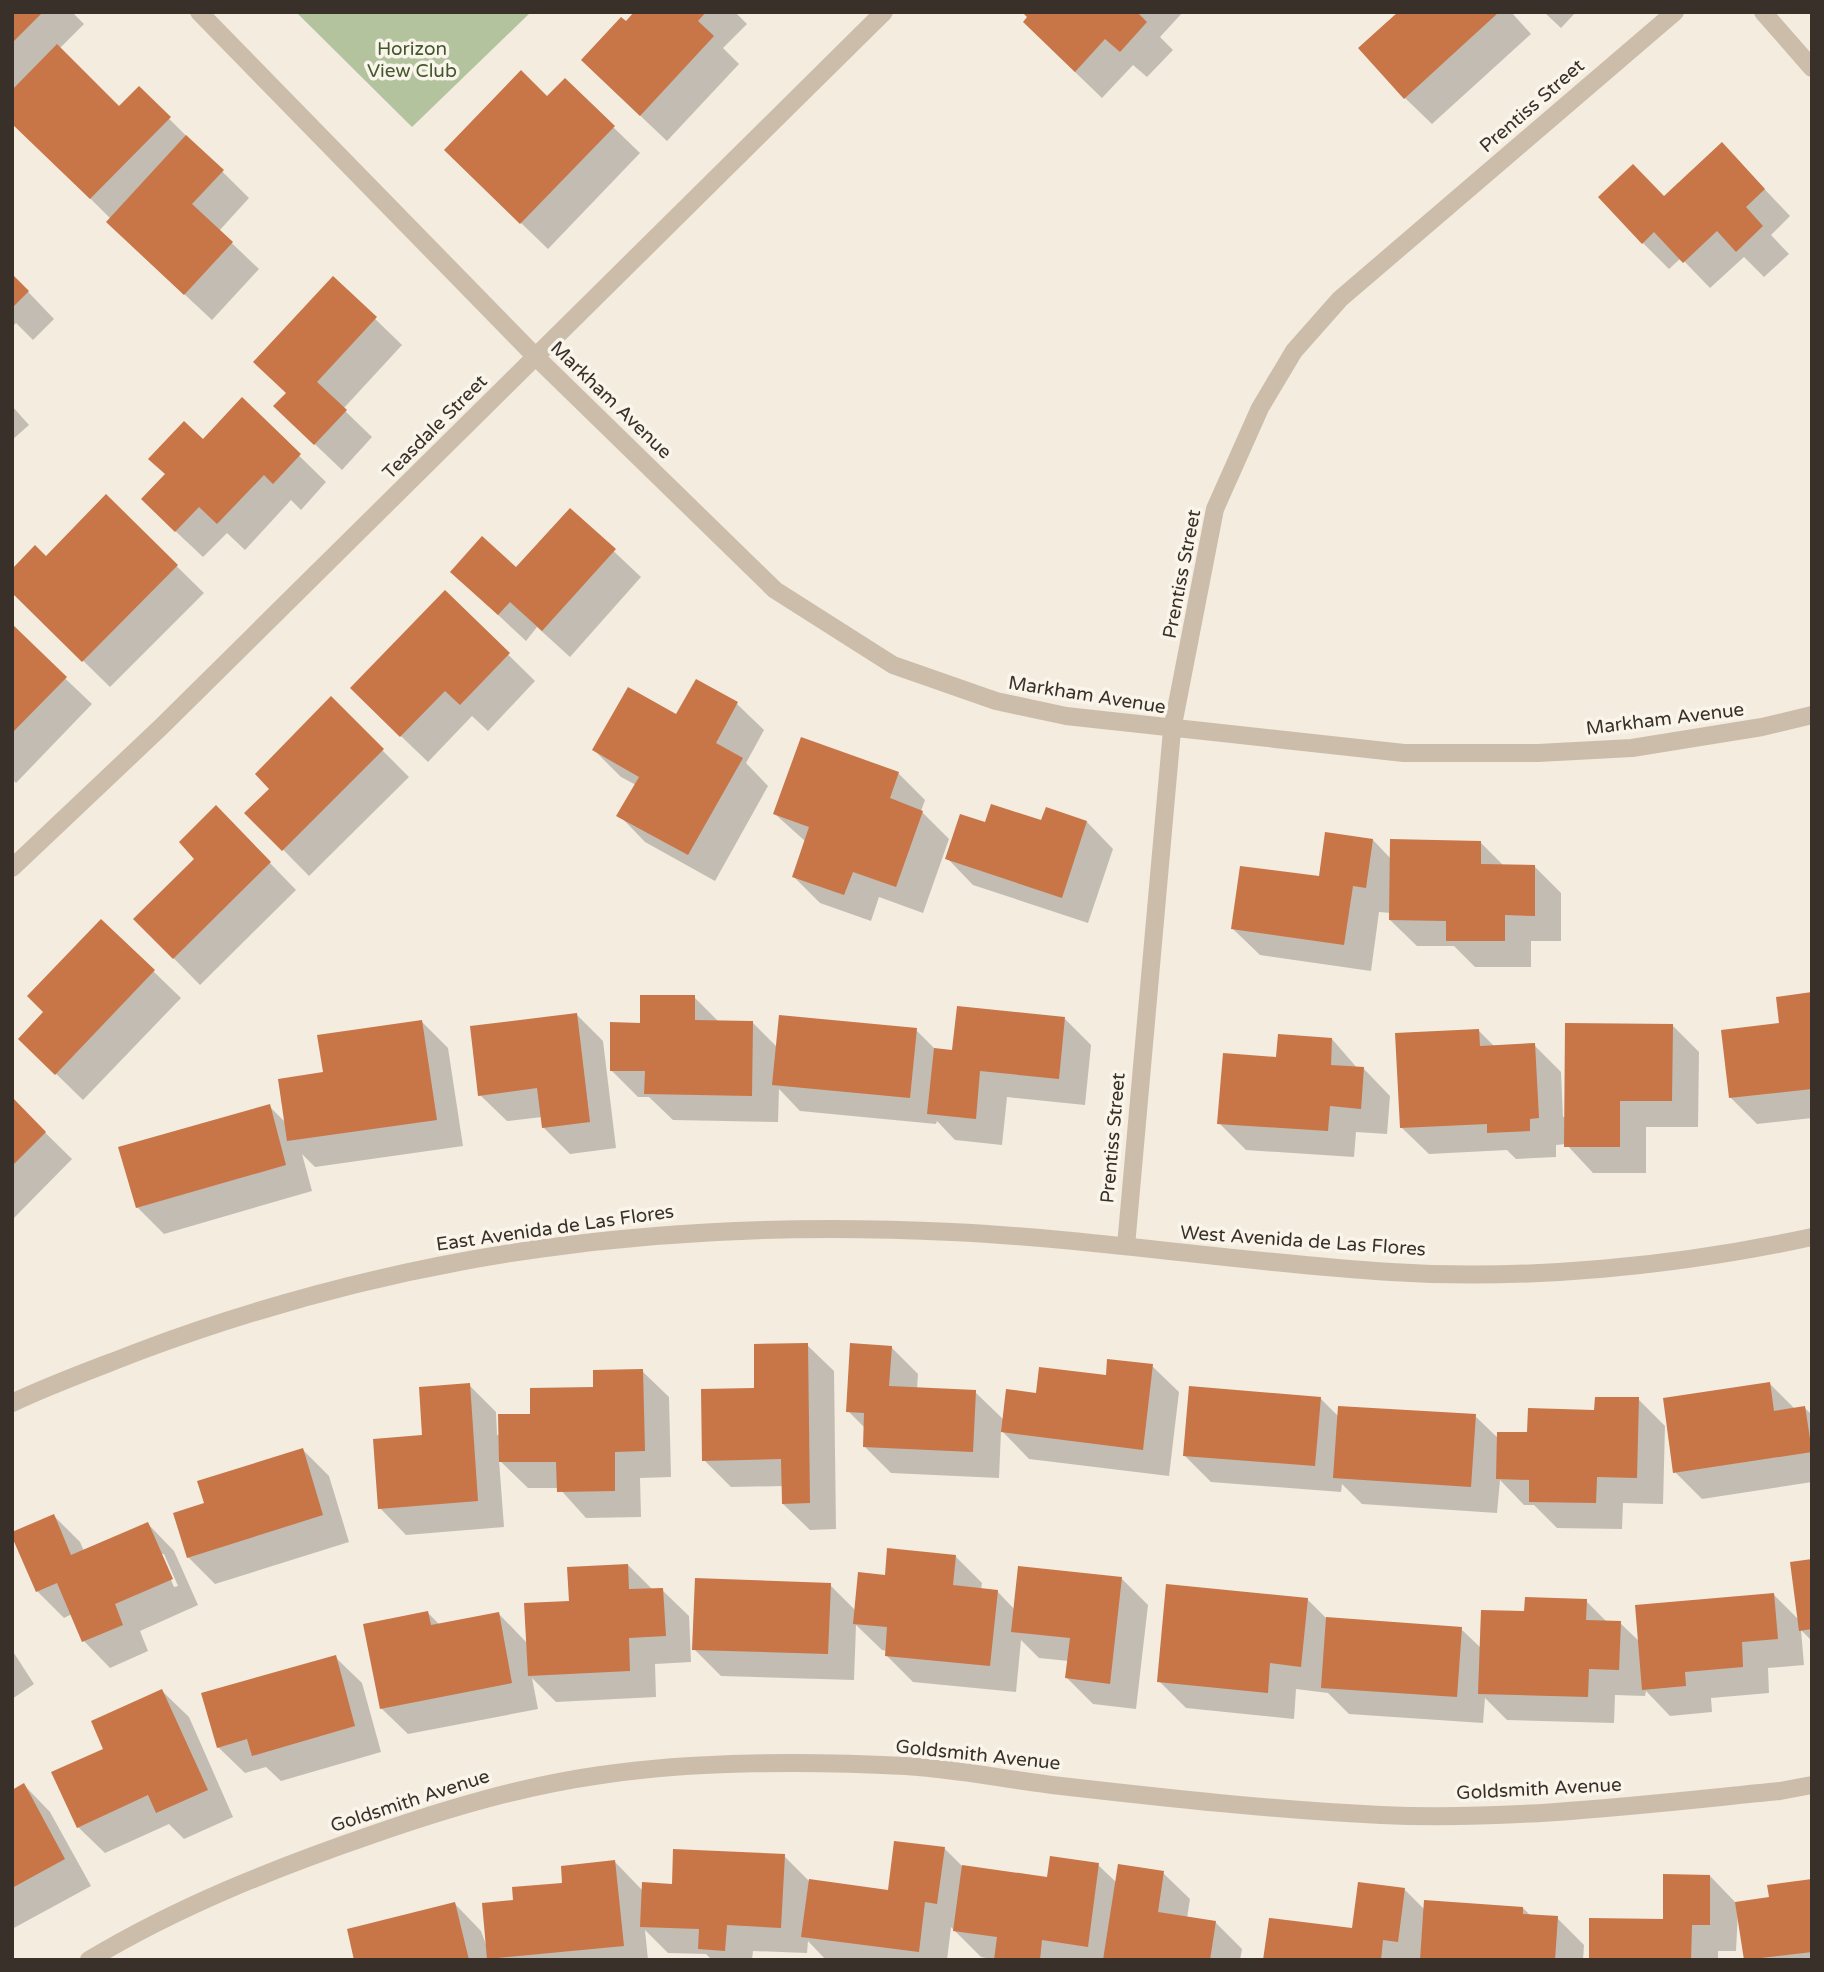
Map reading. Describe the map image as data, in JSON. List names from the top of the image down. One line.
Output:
{"streets":{"street":["Prentiss Street","Markham Avenue","Teasdale Street","East Avenida de Las Flores","West Avenida de Las Flores","Goldsmith Avenue"]},"crossings":[["Prentiss Street","Markham Avenue"],["Prentiss Street","East Avenida de Las Flores"],["Prentiss Street","West Avenida de Las Flores"],["Markham Avenue","Teasdale Street"],["East Avenida de Las Flores","West Avenida de Las Flores"]],"parks":["Horizon View Club"]}
